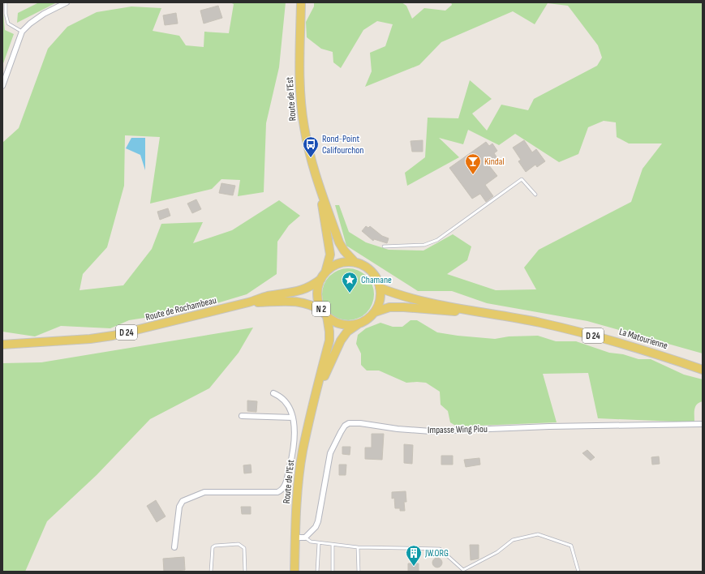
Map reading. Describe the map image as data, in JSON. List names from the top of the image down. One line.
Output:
{"streets":{"main road":["Route de l'Est","Route de Rochambeau","N 2","D 24","La Matourienne"],"street":["Impasse Wing Piou"]},"crossings":[["Route de l'Est","Route de Rochambeau"],["Route de l'Est","N 2"],["Route de l'Est","La Matourienne"],["Route de Rochambeau","N 2"],["Route de Rochambeau","La Matourienne"],["N 2","La Matourienne"]],"places":{"bus stop":["Rond-Point Califourchon"],"bar":["Kindal"],"place":["Chamane"],"building":["JW.ORG"]}}
